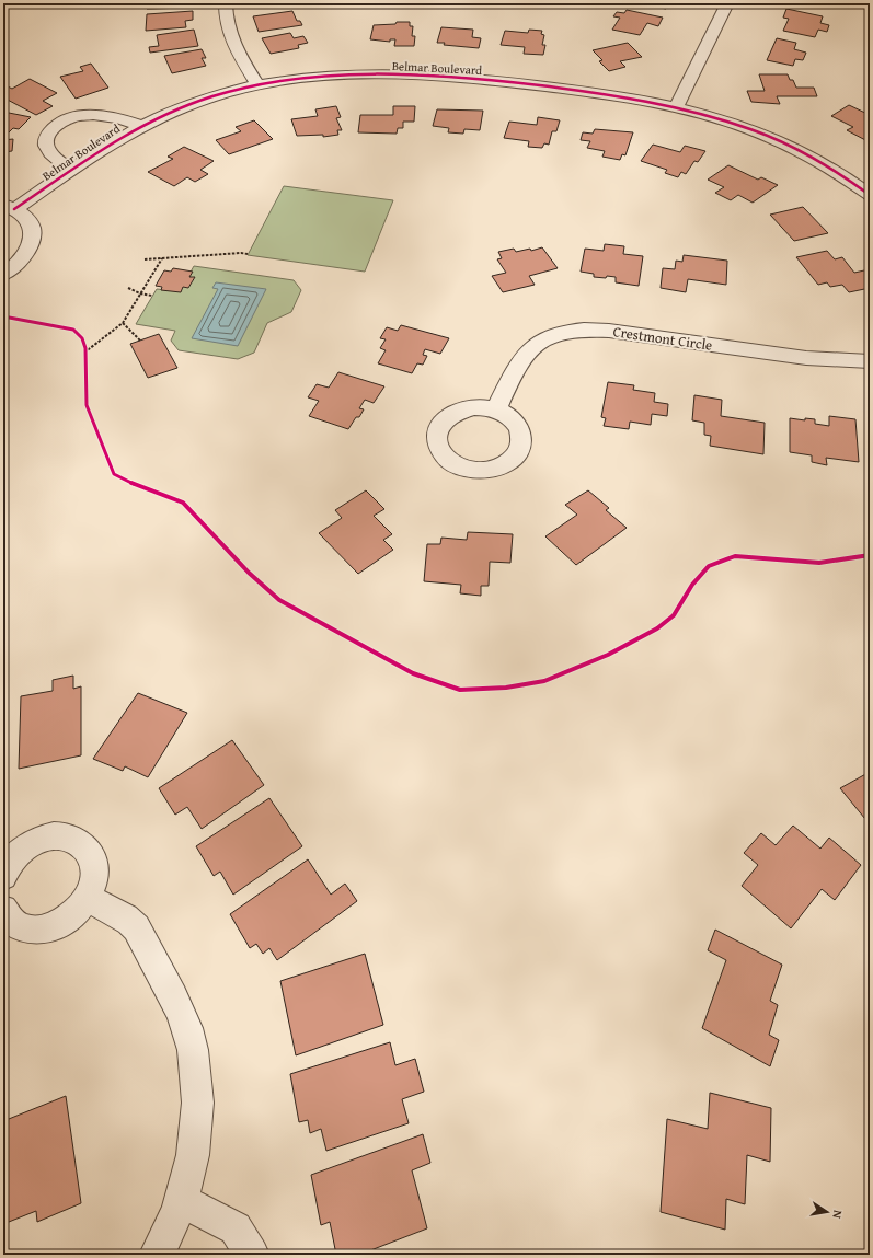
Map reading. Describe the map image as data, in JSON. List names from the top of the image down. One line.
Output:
{"streets":{"street":["Belmar Boulevard","Crestmont Circle"]},"north":"right"}
